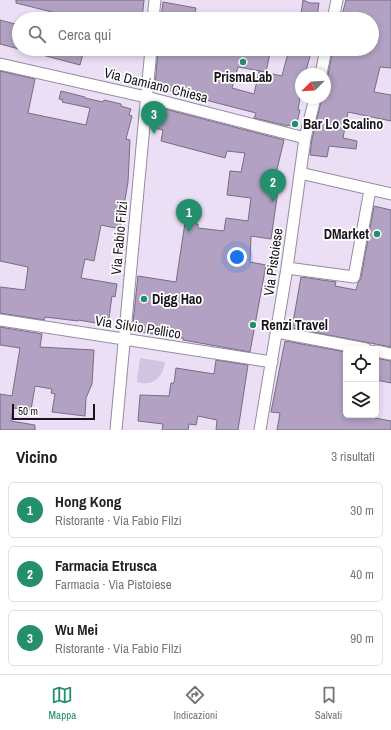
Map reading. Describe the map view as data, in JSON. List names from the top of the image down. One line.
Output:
{"streets":{"street":["Via Damiano Chiesa","Via Fabio Filzi","Via Pistoiese","Via Silvio Pellico"]},"crossings":[["Via Damiano Chiesa","Via Fabio Filzi"],["Via Damiano Chiesa","Via Pistoiese"],["Via Fabio Filzi","Via Silvio Pellico"],["Via Pistoiese","Via Silvio Pellico"]],"places":["PrismaLab","Bar Lo Scalino","DMarket","Digg Hao","Renzi Travel"],"scale_bar":"50 m","north":"bottom left","page":{"search":"Cerca qui","pins":["3","2","1"],"scale":"50 m","heading":["Vicino","3 risultati"],"list":[{"mark":"1","name":"Hong Kong","note":"Ristorante · Via Fabio Filzi","value":"30 m"},{"mark":"2","name":"Farmacia Etrusca","note":"Farmacia · Via Pistoiese","value":"40 m"},{"mark":"3","name":"Wu Mei","note":"Ristorante · Via Fabio Filzi","value":"90 m"}],"nav":["Mappa","Indicazioni","Salvati"]}}
